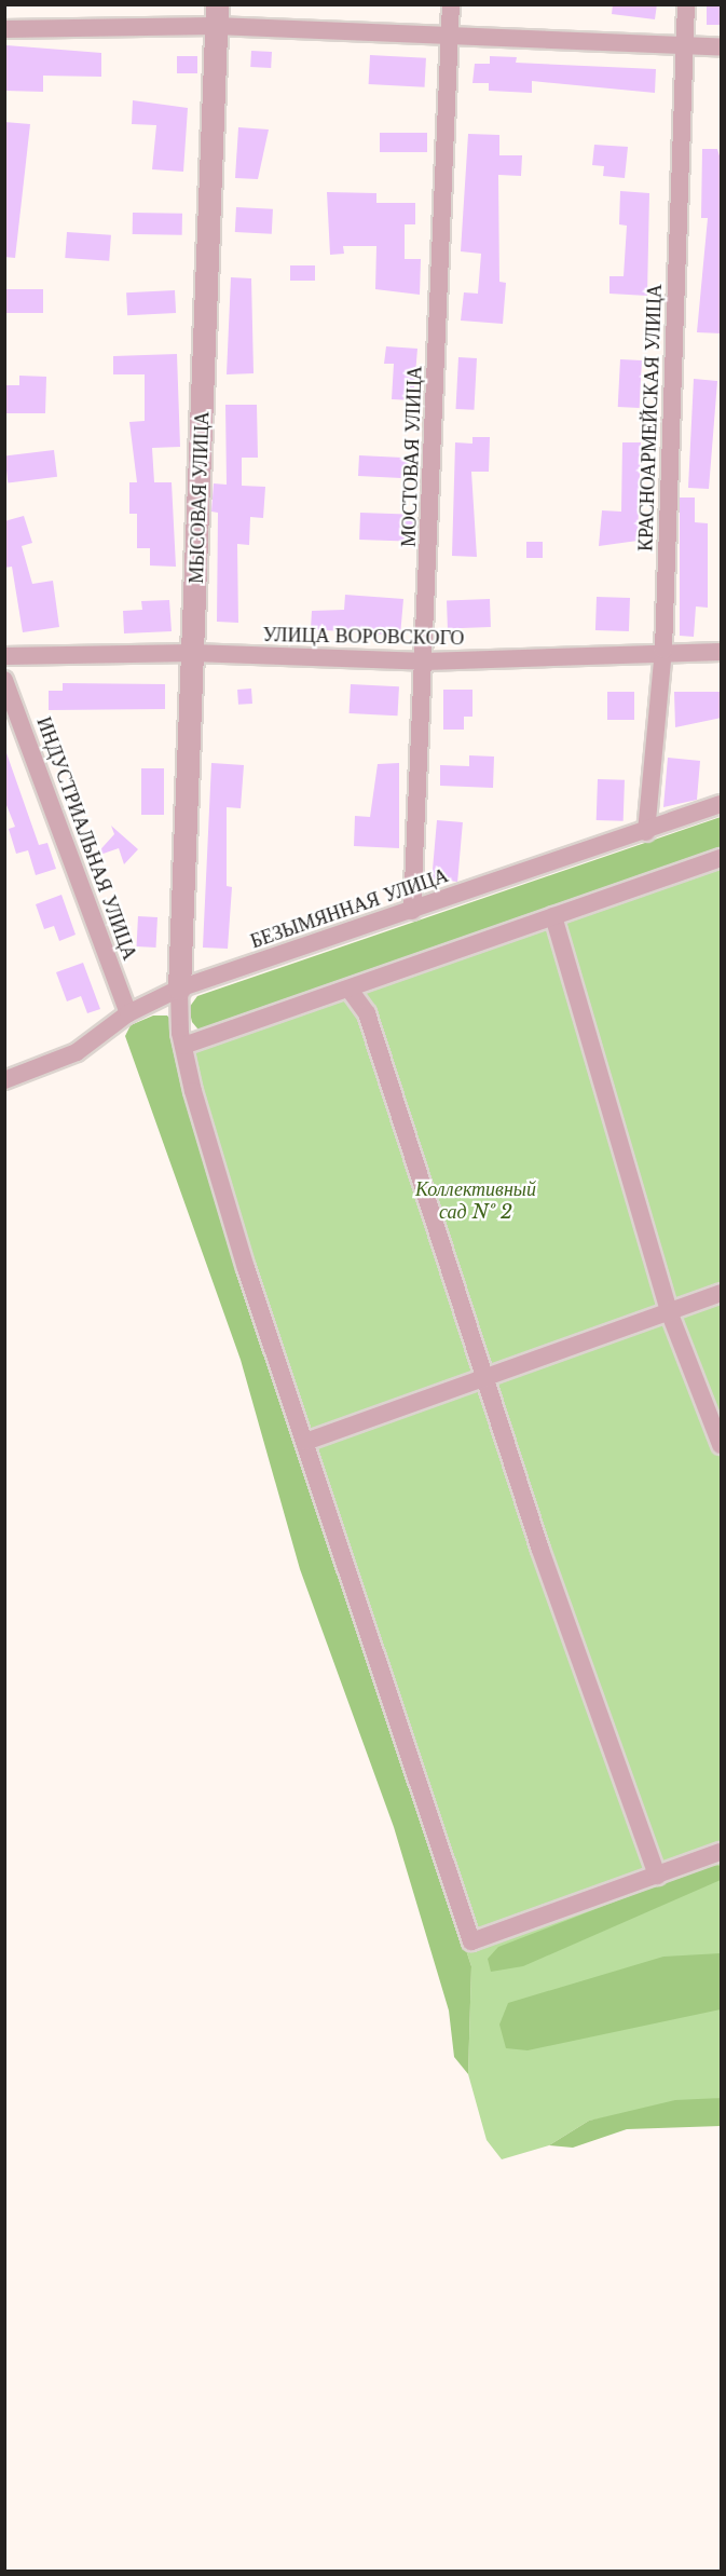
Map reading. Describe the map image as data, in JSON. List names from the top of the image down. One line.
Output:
{"streets":{"street":["КРАСНОАРМЕЙСКАЯ УЛИЦА","МОСТОВАЯ УЛИЦА","МЫСОВАЯ УЛИЦА","УЛИЦА ВОРОВСКОГО","ИНДУСТРИАЛЬНАЯ УЛИЦА","БЕЗЫМЯННАЯ УЛИЦА"]},"crossings":[["КРАСНОАРМЕЙСКАЯ УЛИЦА","УЛИЦА ВОРОВСКОГО"],["КРАСНОАРМЕЙСКАЯ УЛИЦА","БЕЗЫМЯННАЯ УЛИЦА"],["МОСТОВАЯ УЛИЦА","УЛИЦА ВОРОВСКОГО"],["МОСТОВАЯ УЛИЦА","БЕЗЫМЯННАЯ УЛИЦА"],["МЫСОВАЯ УЛИЦА","УЛИЦА ВОРОВСКОГО"],["МЫСОВАЯ УЛИЦА","БЕЗЫМЯННАЯ УЛИЦА"],["ИНДУСТРИАЛЬНАЯ УЛИЦА","БЕЗЫМЯННАЯ УЛИЦА"]],"parks":["Коллективный сад № 2"]}
